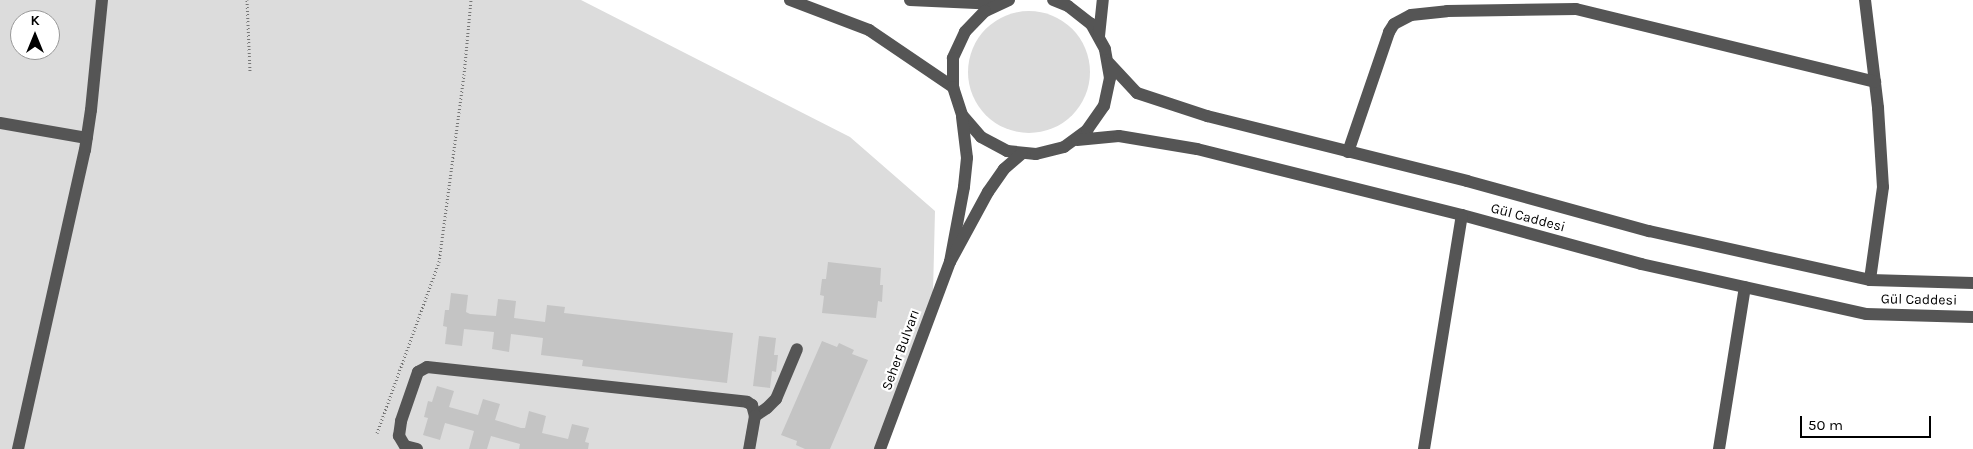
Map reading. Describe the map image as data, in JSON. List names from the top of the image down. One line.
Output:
{"streets":{"street":["Gül Caddesi","Seher Bulvarı"]},"scale_bar":"50 m","north":"top"}
